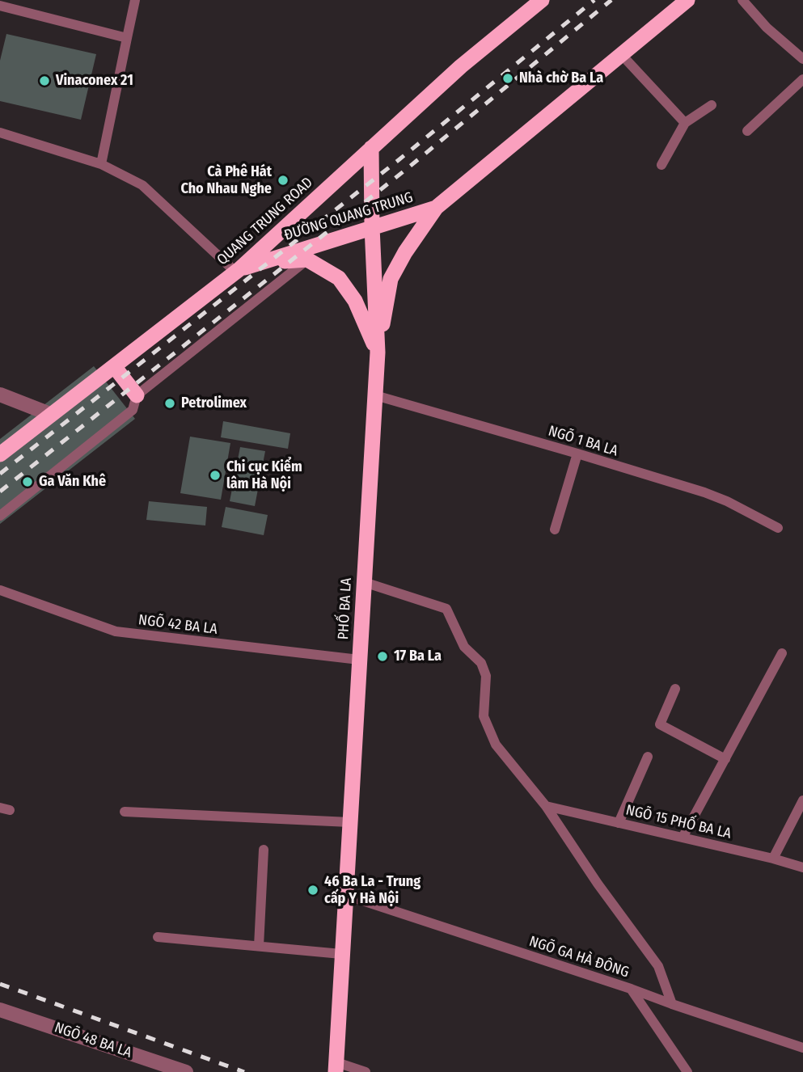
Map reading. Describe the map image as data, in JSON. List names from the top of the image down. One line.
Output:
{"streets":{"highway":["ĐƯỜNG QUANG TRUNG","QUANG TRUNG ROAD","PHỐ BA LA"],"street":["NGÕ 48 BA LA"],"lane":["NGÕ 1 BA LA","NGÕ 42 BA LA","NGÕ 15 PHỐ BA LA","NGÕ GA HÀ ĐÔNG"]},"crossings":[["ĐƯỜNG QUANG TRUNG","QUANG TRUNG ROAD"],["ĐƯỜNG QUANG TRUNG","PHỐ BA LA"],["QUANG TRUNG ROAD","PHỐ BA LA"],["NGÕ 1 BA LA","PHỐ BA LA"],["PHỐ BA LA","NGÕ 42 BA LA"],["PHỐ BA LA","NGÕ GA HÀ ĐÔNG"]],"places":["Nhà chờ Ba La","Vinaconex 21","Cà Phê Hát Cho Nhau Nghe","Petrolimex","Chi cục Kiểm lâm Hà Nội","Ga Văn Khê","17 Ba La","46 Ba La - Trung cấp Y Hà Nội"]}
